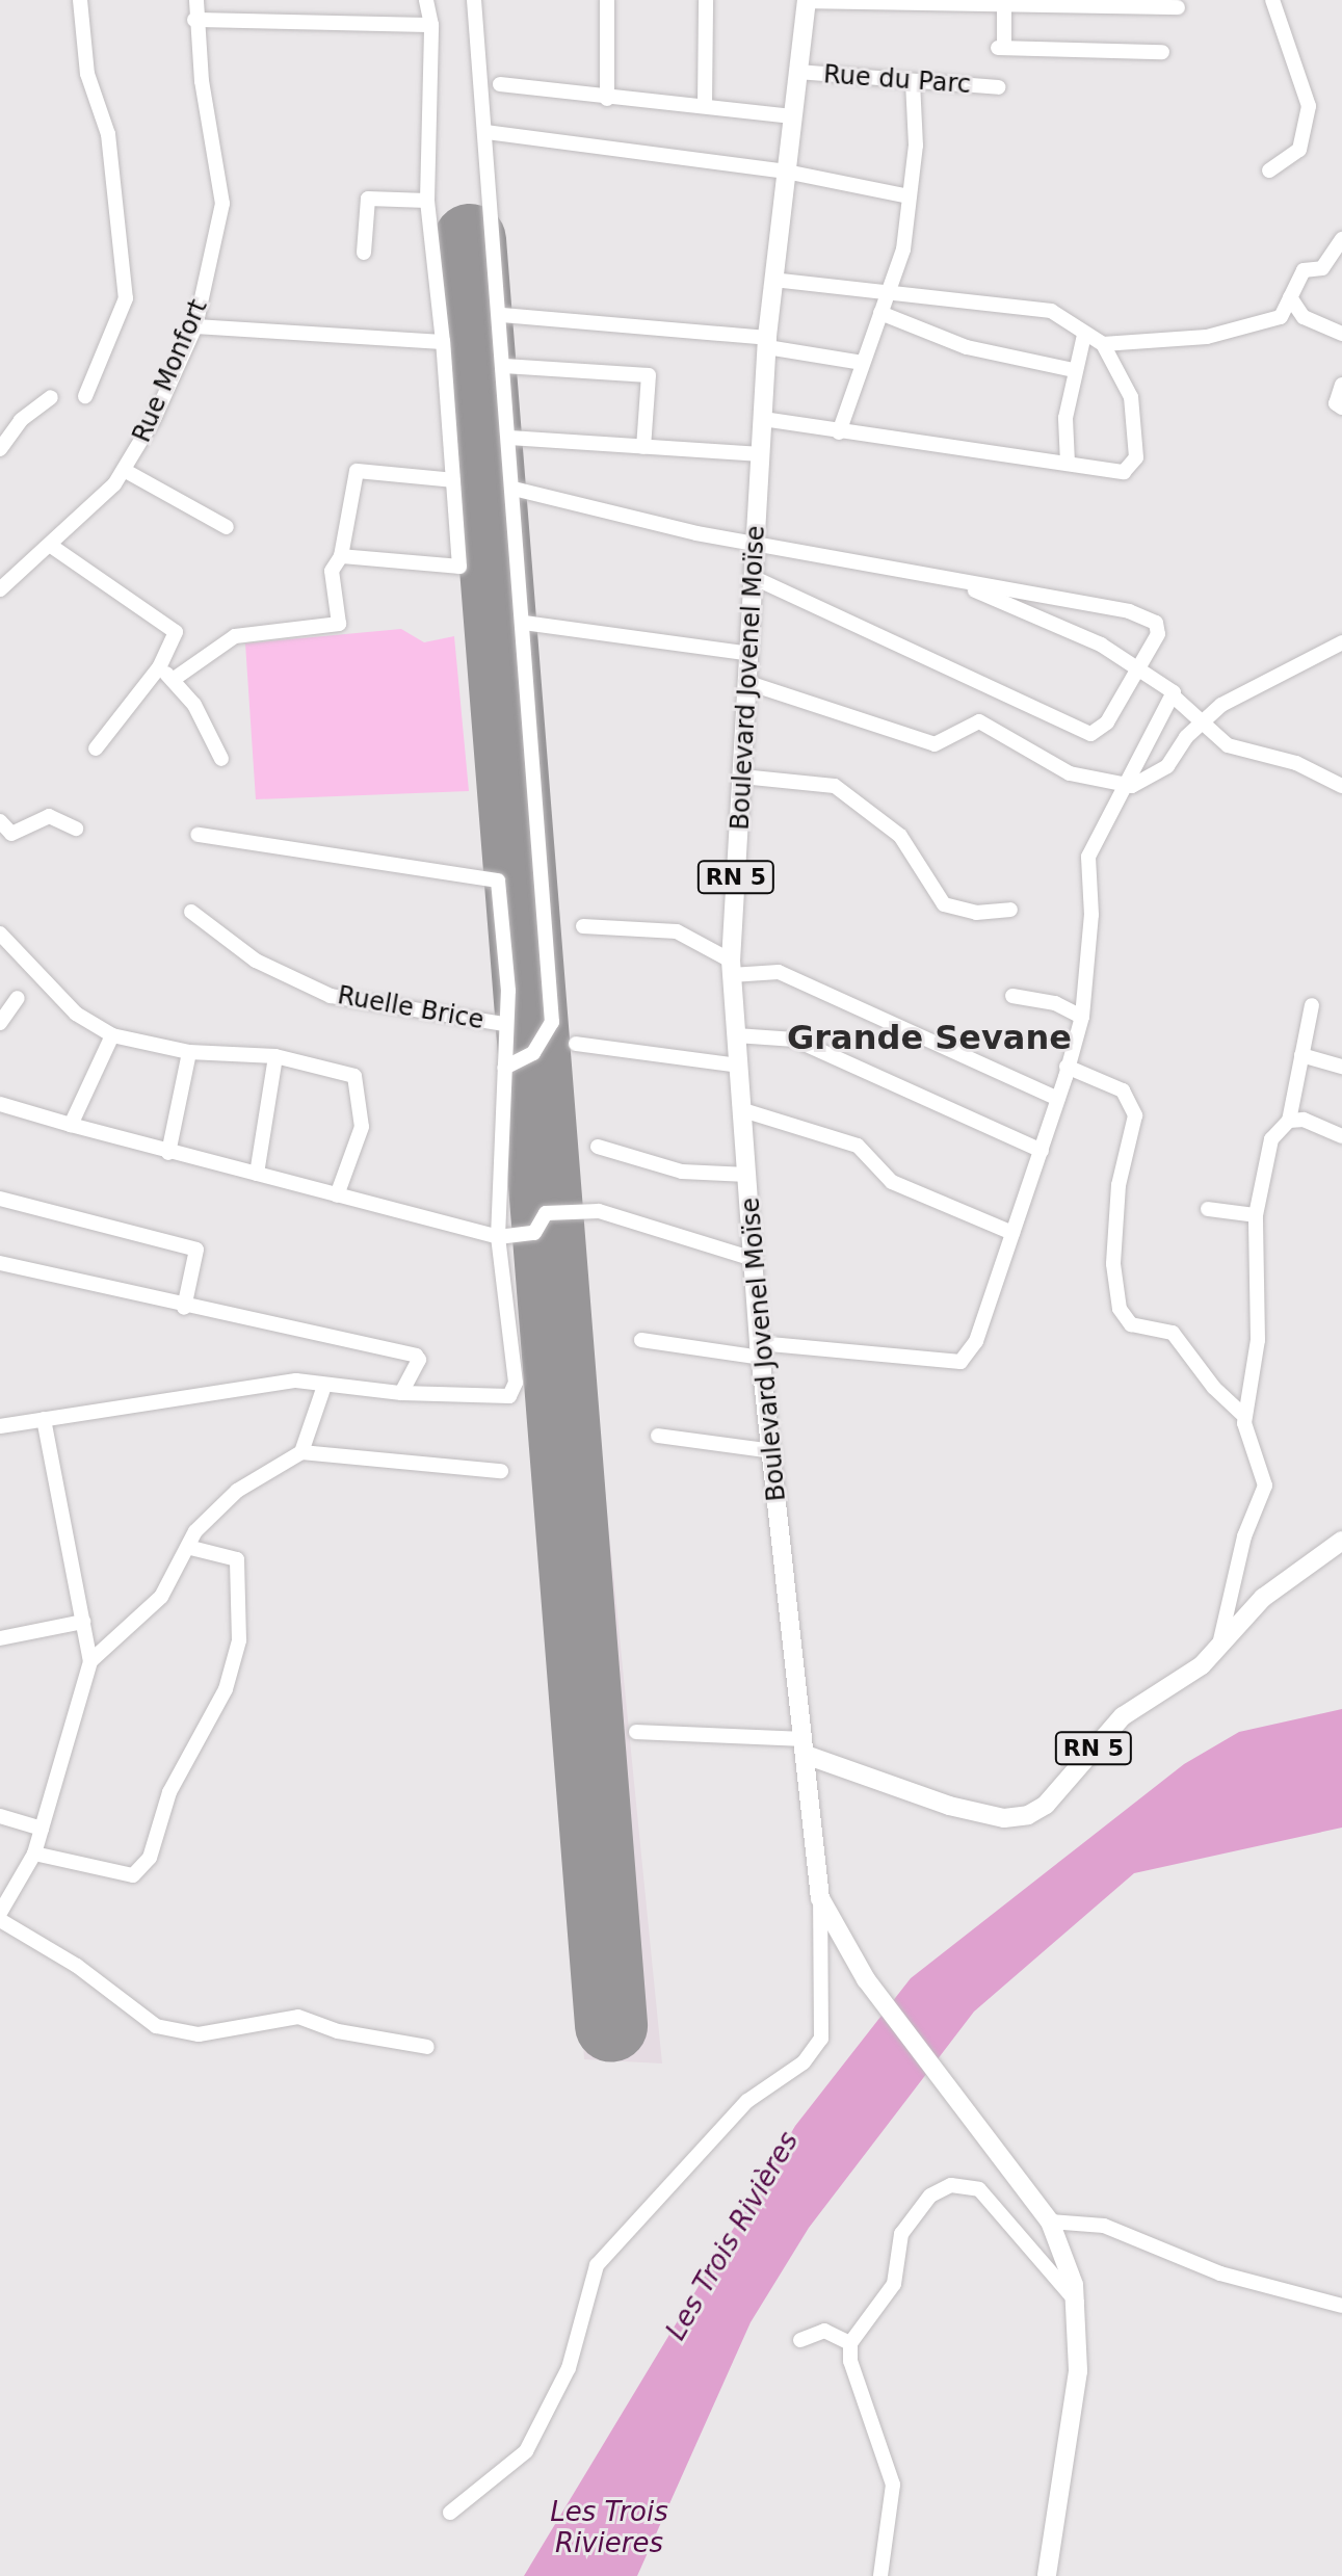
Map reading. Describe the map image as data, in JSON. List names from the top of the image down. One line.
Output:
{"streets":{"main road":["Boulevard Jovenel Moïse","RN 5"],"street":["Rue du Parc","Rue Monfort","Ruelle Brice"]},"crossings":[["Rue du Parc","Boulevard Jovenel Moïse"],["Boulevard Jovenel Moïse","RN 5"]],"districts":["Grande Sevane"],"water":["Les Trois Rivières","Les Trois Rivieres"]}
